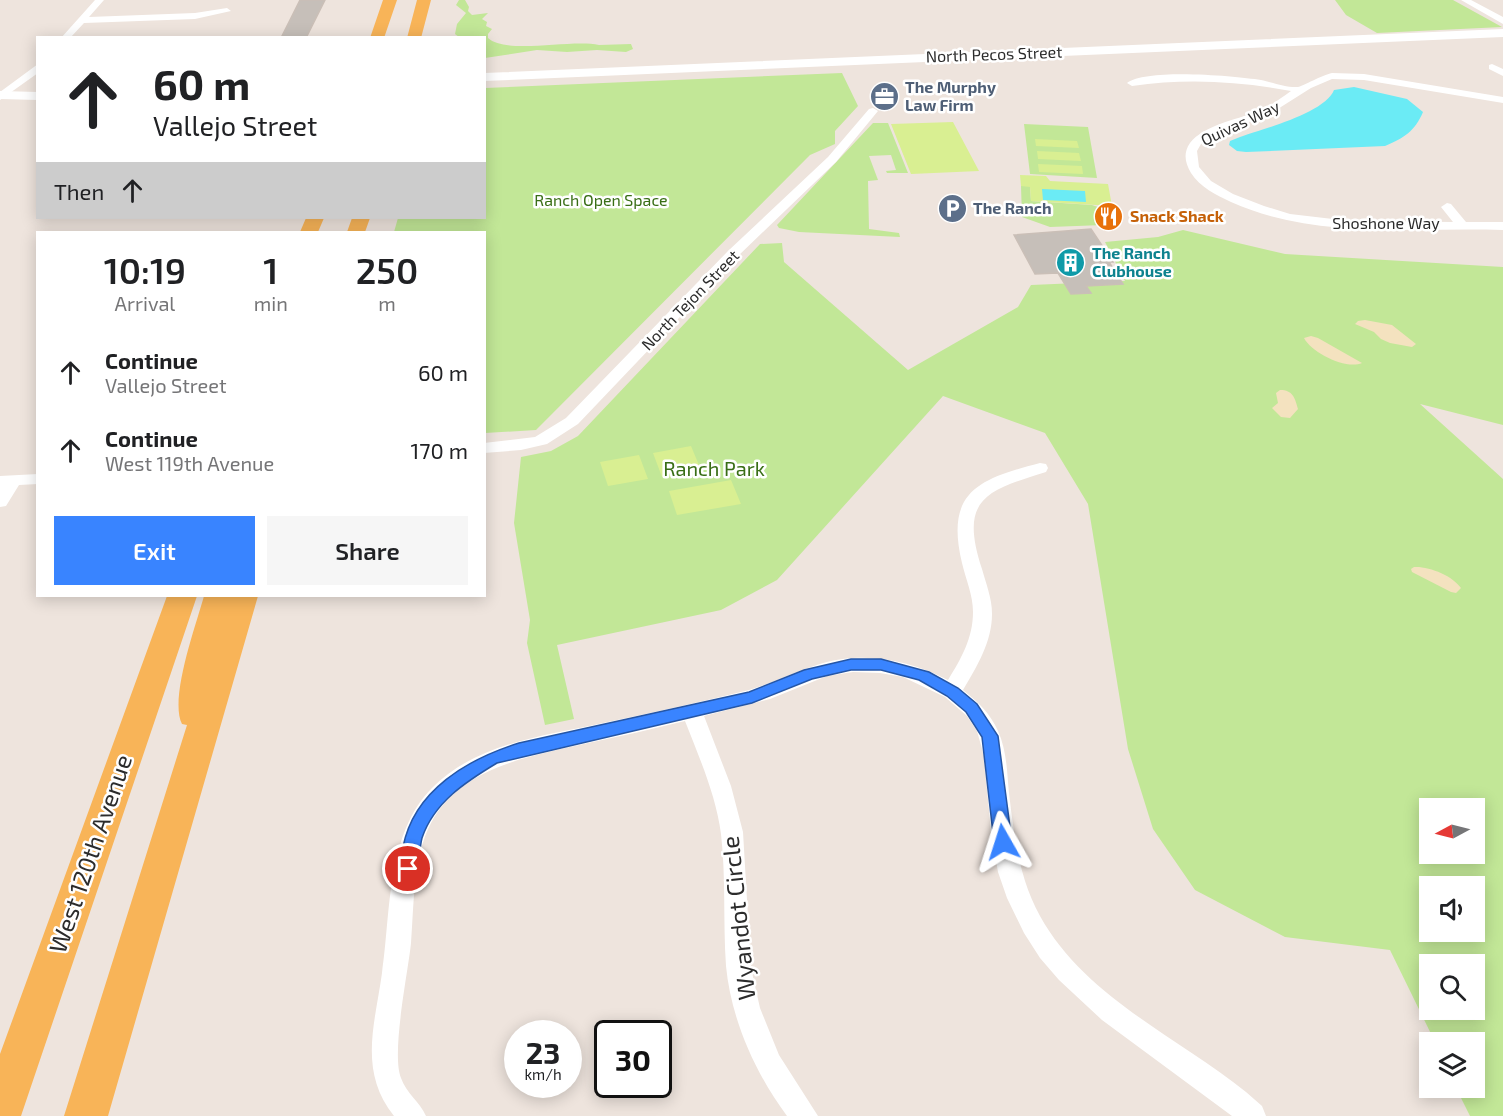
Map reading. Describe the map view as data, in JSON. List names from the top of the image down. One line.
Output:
{"streets":{"main road":["West 120th Avenue"],"street":["North Pecos Street","Quivas Way","Shoshone Way","North Tejon Street","Wyandot Circle"]},"crossings":[["Quivas Way","Shoshone Way"]],"parks":["Ranch Open Space","Ranch Park"],"places":{"office":["The Murphy Law Firm"],"parking":["The Ranch"],"restaurant":["Snack Shack"],"building":["The Ranch Clubhouse"]},"north":"left","page":{"turn":["60 m","Vallejo Street"],"then":"Then","eta":["10:19","Arrival","1","min","250","m"],"list":[{"name":"Continue","note":"Vallejo Street","value":"60 m"},{"name":"Continue","note":"West 119th Avenue","value":"170 m"}],"buttons":["Exit","Share"],"speed":"23 km/h","limit":"30"}}
